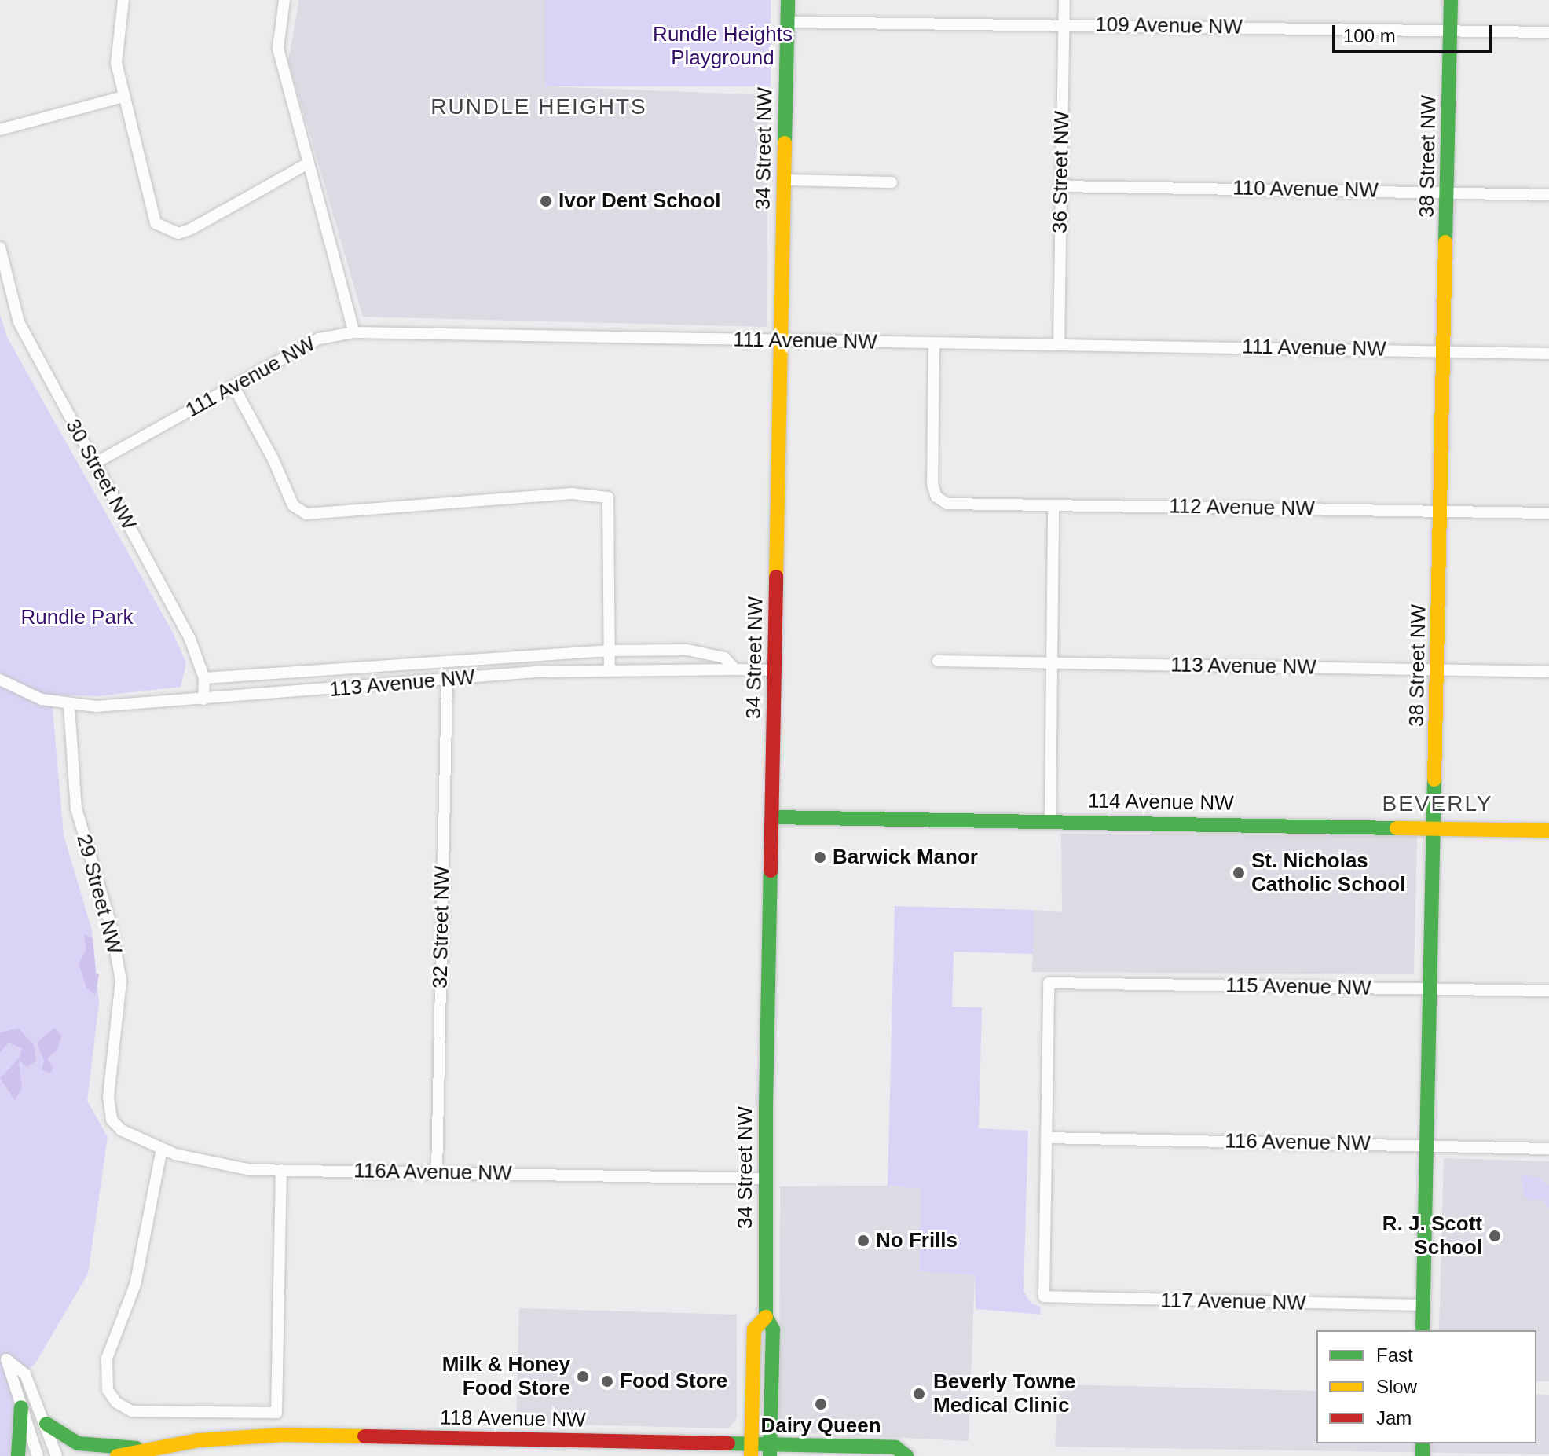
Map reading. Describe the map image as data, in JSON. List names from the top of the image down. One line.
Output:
{"streets":{"street":["109 Avenue NW","34 Street NW","38 Street NW","36 Street NW","110 Avenue NW","111 Avenue NW","30 Street NW","112 Avenue NW","113 Avenue NW","114 Avenue NW","29 Street NW","32 Street NW","115 Avenue NW","116 Avenue NW","116A Avenue NW","117 Avenue NW","118 Avenue NW"]},"crossings":[["109 Avenue NW","34 Street NW"],["109 Avenue NW","38 Street NW"],["109 Avenue NW","36 Street NW"],["34 Street NW","111 Avenue NW"],["34 Street NW","113 Avenue NW"],["34 Street NW","114 Avenue NW"],["34 Street NW","116A Avenue NW"],["34 Street NW","118 Avenue NW"],["38 Street NW","110 Avenue NW"],["38 Street NW","111 Avenue NW"],["38 Street NW","112 Avenue NW"],["38 Street NW","113 Avenue NW"],["38 Street NW","114 Avenue NW"],["38 Street NW","115 Avenue NW"],["38 Street NW","116 Avenue NW"],["38 Street NW","117 Avenue NW"],["36 Street NW","110 Avenue NW"],["36 Street NW","111 Avenue NW"],["111 Avenue NW","30 Street NW"],["111 Avenue NW","112 Avenue NW"],["30 Street NW","113 Avenue NW"],["113 Avenue NW","29 Street NW"],["113 Avenue NW","32 Street NW"],["29 Street NW","116A Avenue NW"],["32 Street NW","116A Avenue NW"],["115 Avenue NW","116 Avenue NW"],["115 Avenue NW","117 Avenue NW"],["116 Avenue NW","117 Avenue NW"]],"districts":["RUNDLE HEIGHTS","BEVERLY"],"parks":["Rundle Heights Playground","Rundle Park"],"places":["Ivor Dent School","Barwick Manor","St. Nicholas Catholic School","R. J. Scott School","No Frills","Milk & Honey Food Store","Food Store","Beverly Towne Medical Clinic","Dairy Queen"],"legend":["Fast","Slow","Jam"],"scale_bar":"100 m"}
